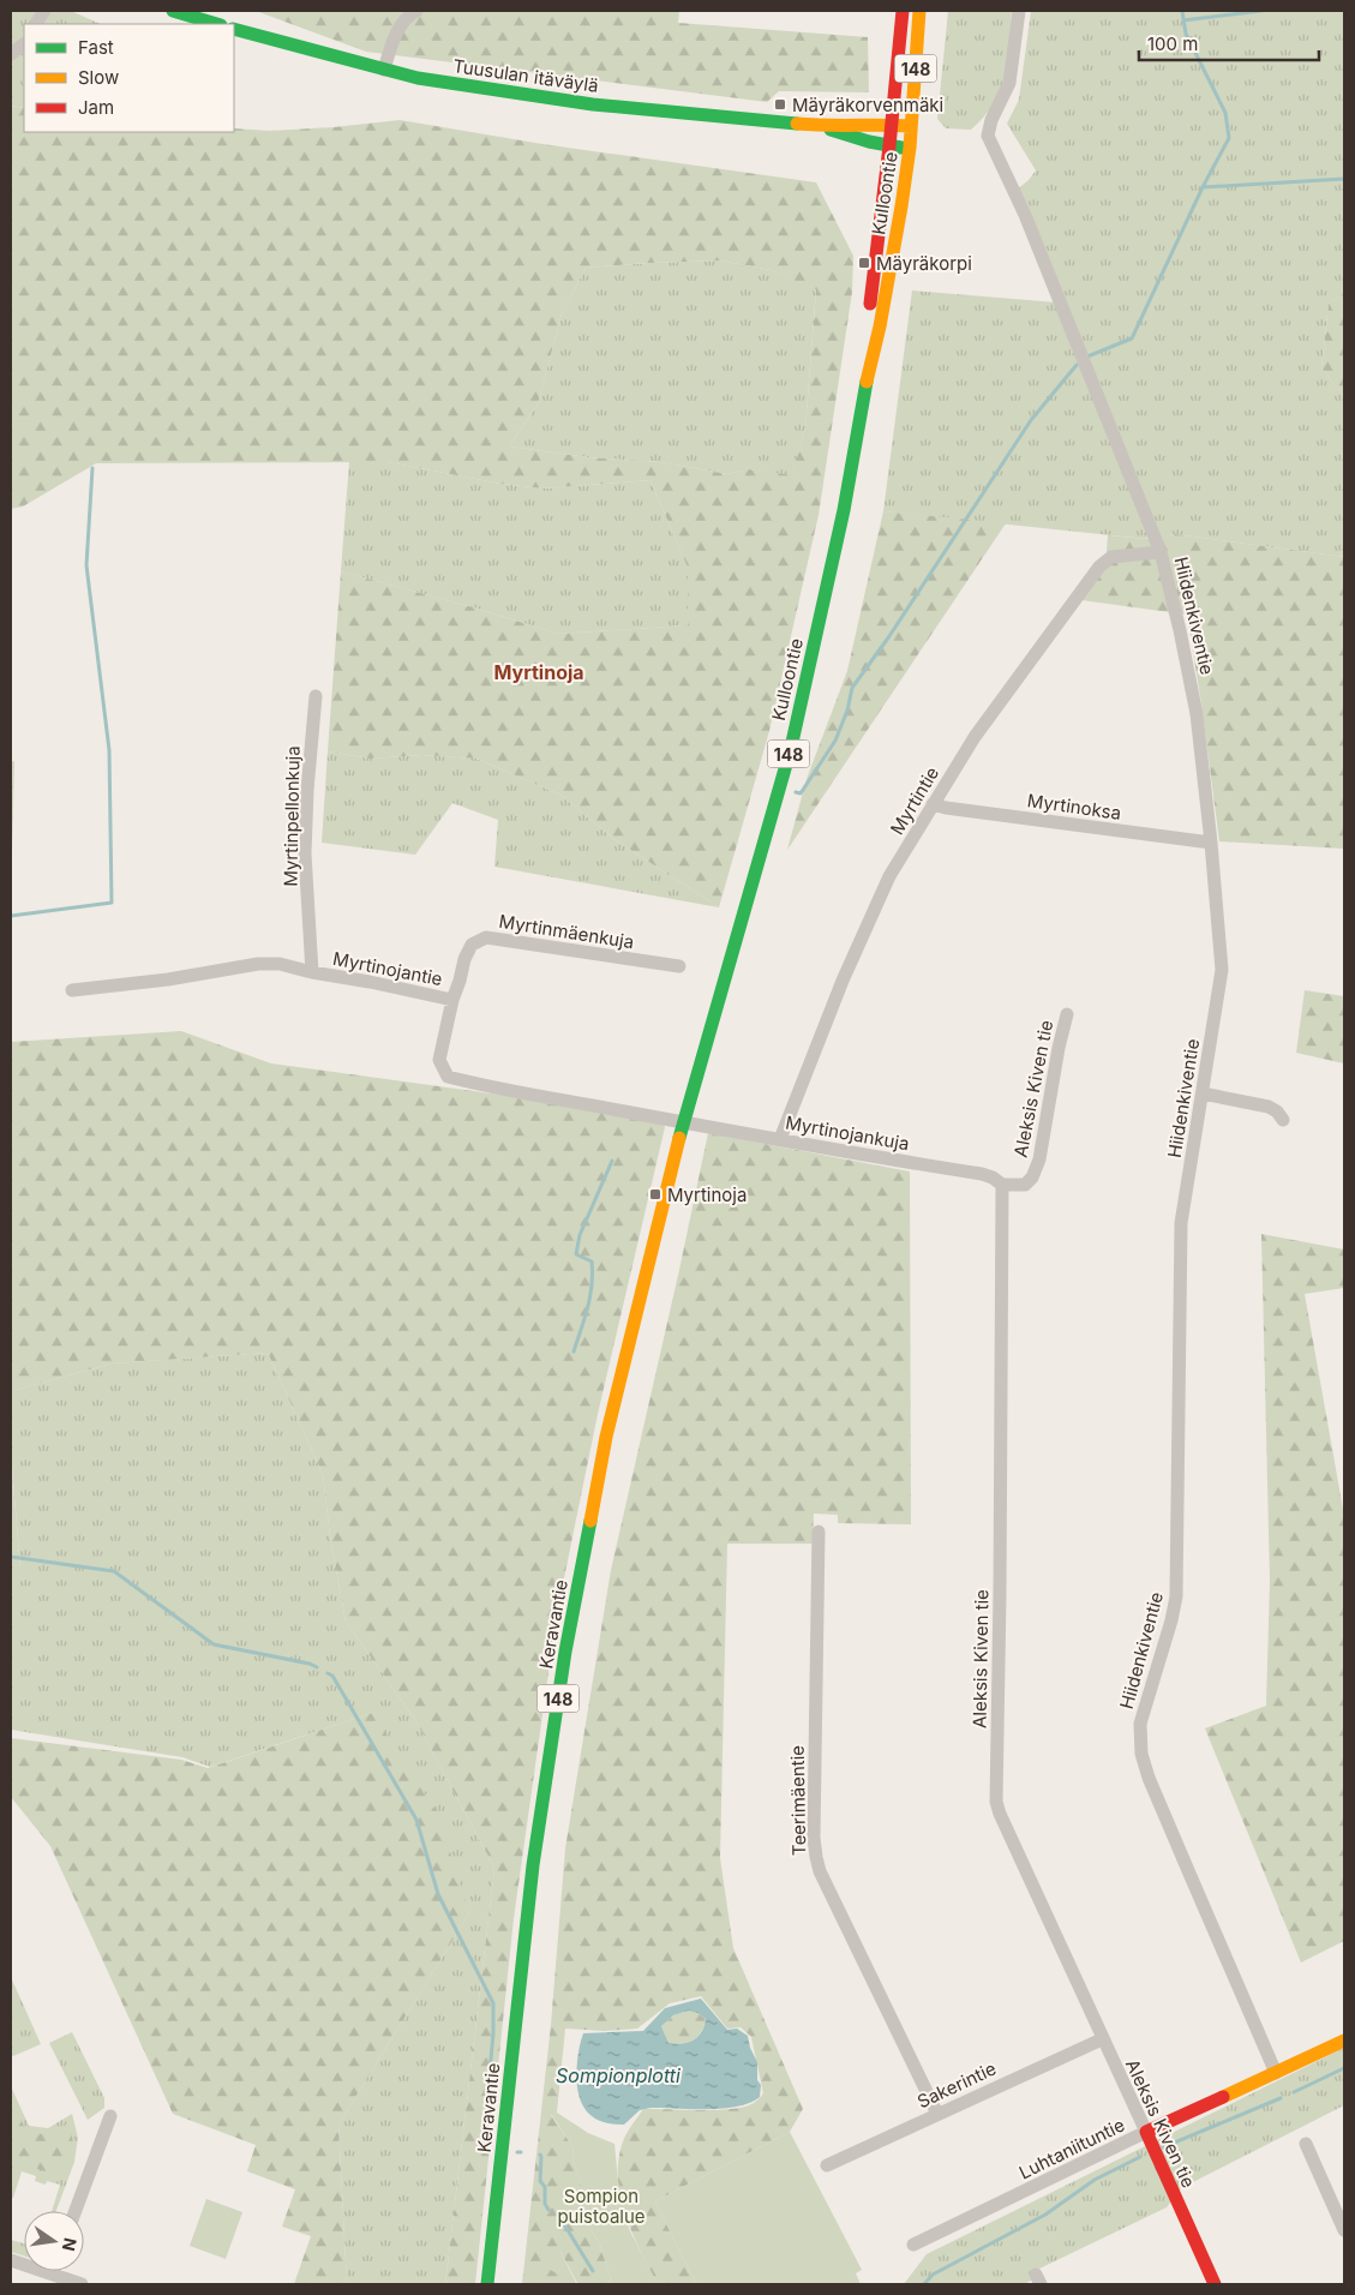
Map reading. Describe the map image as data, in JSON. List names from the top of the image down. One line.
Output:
{"streets":{"main road":["148","Tuusulan itäväylä","Kulloontie","Aleksis Kiven tie","Keravantie","Luhtaniituntie"],"street":["Hiidenkiventie","Myrtintie","Myrtinoksa","Myrtinpellonkuja","Myrtinmäenkuja","Myrtinojantie","Myrtinojankuja","Teerimäentie","Sakerintie"]},"crossings":[["Tuusulan itäväylä","Kulloontie"],["Kulloontie","Myrtinojantie"],["Kulloontie","Myrtinojankuja"],["Kulloontie","Keravantie"],["Hiidenkiventie","Myrtintie"],["Hiidenkiventie","Myrtinoksa"],["Hiidenkiventie","Luhtaniituntie"],["Myrtintie","Myrtinoksa"],["Myrtintie","Myrtinojankuja"],["Myrtinpellonkuja","Myrtinojantie"],["Myrtinmäenkuja","Myrtinojantie"],["Myrtinojantie","Myrtinojankuja"],["Myrtinojantie","Keravantie"],["Aleksis Kiven tie","Myrtinojankuja"],["Aleksis Kiven tie","Sakerintie"],["Aleksis Kiven tie","Luhtaniituntie"],["Myrtinojankuja","Keravantie"],["Teerimäentie","Sakerintie"]],"districts":["Myrtinoja"],"water":["Sompionplotti"],"parks":["Sompion puistoalue"],"places":{"transit":["Mäyräkorvenmäki","Mäyräkorpi","Myrtinoja"]},"legend":["Fast","Slow","Jam"],"scale_bar":"100 m","north":"right"}
